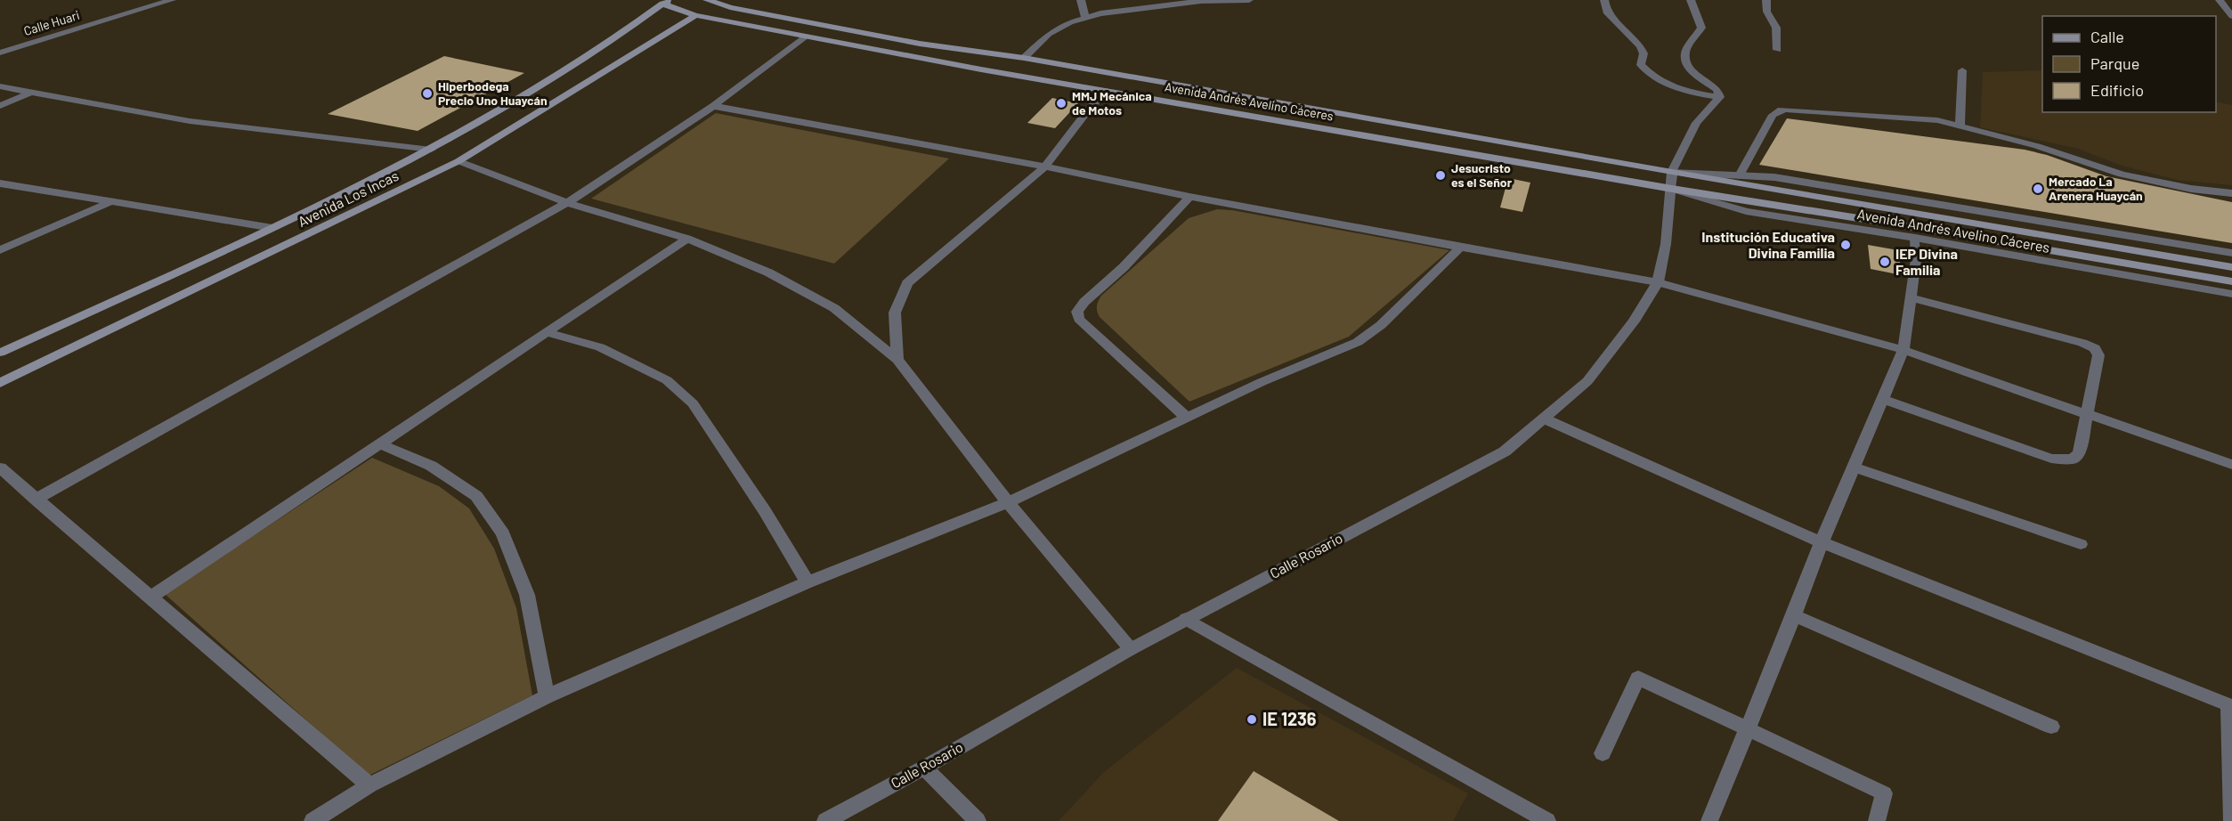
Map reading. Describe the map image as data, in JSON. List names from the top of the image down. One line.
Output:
{"streets":{"main road":["Avenida Andrés Avelino Cáceres","Avenida Los Incas"],"street":["Calle Huari","Calle Rosario"]},"crossings":[["Avenida Andrés Avelino Cáceres","Avenida Los Incas"],["Avenida Andrés Avelino Cáceres","Calle Rosario"]],"places":["Hiperbodega Precio Uno Huaycán","MMJ Mecánica de Motos","Jesucristo es el Señor","Mercado La Arenera Huaycán","Institución Educativa Divina Familia","IEP Divina Familia","IE 1236"],"legend":["Calle","Parque","Edificio"]}
